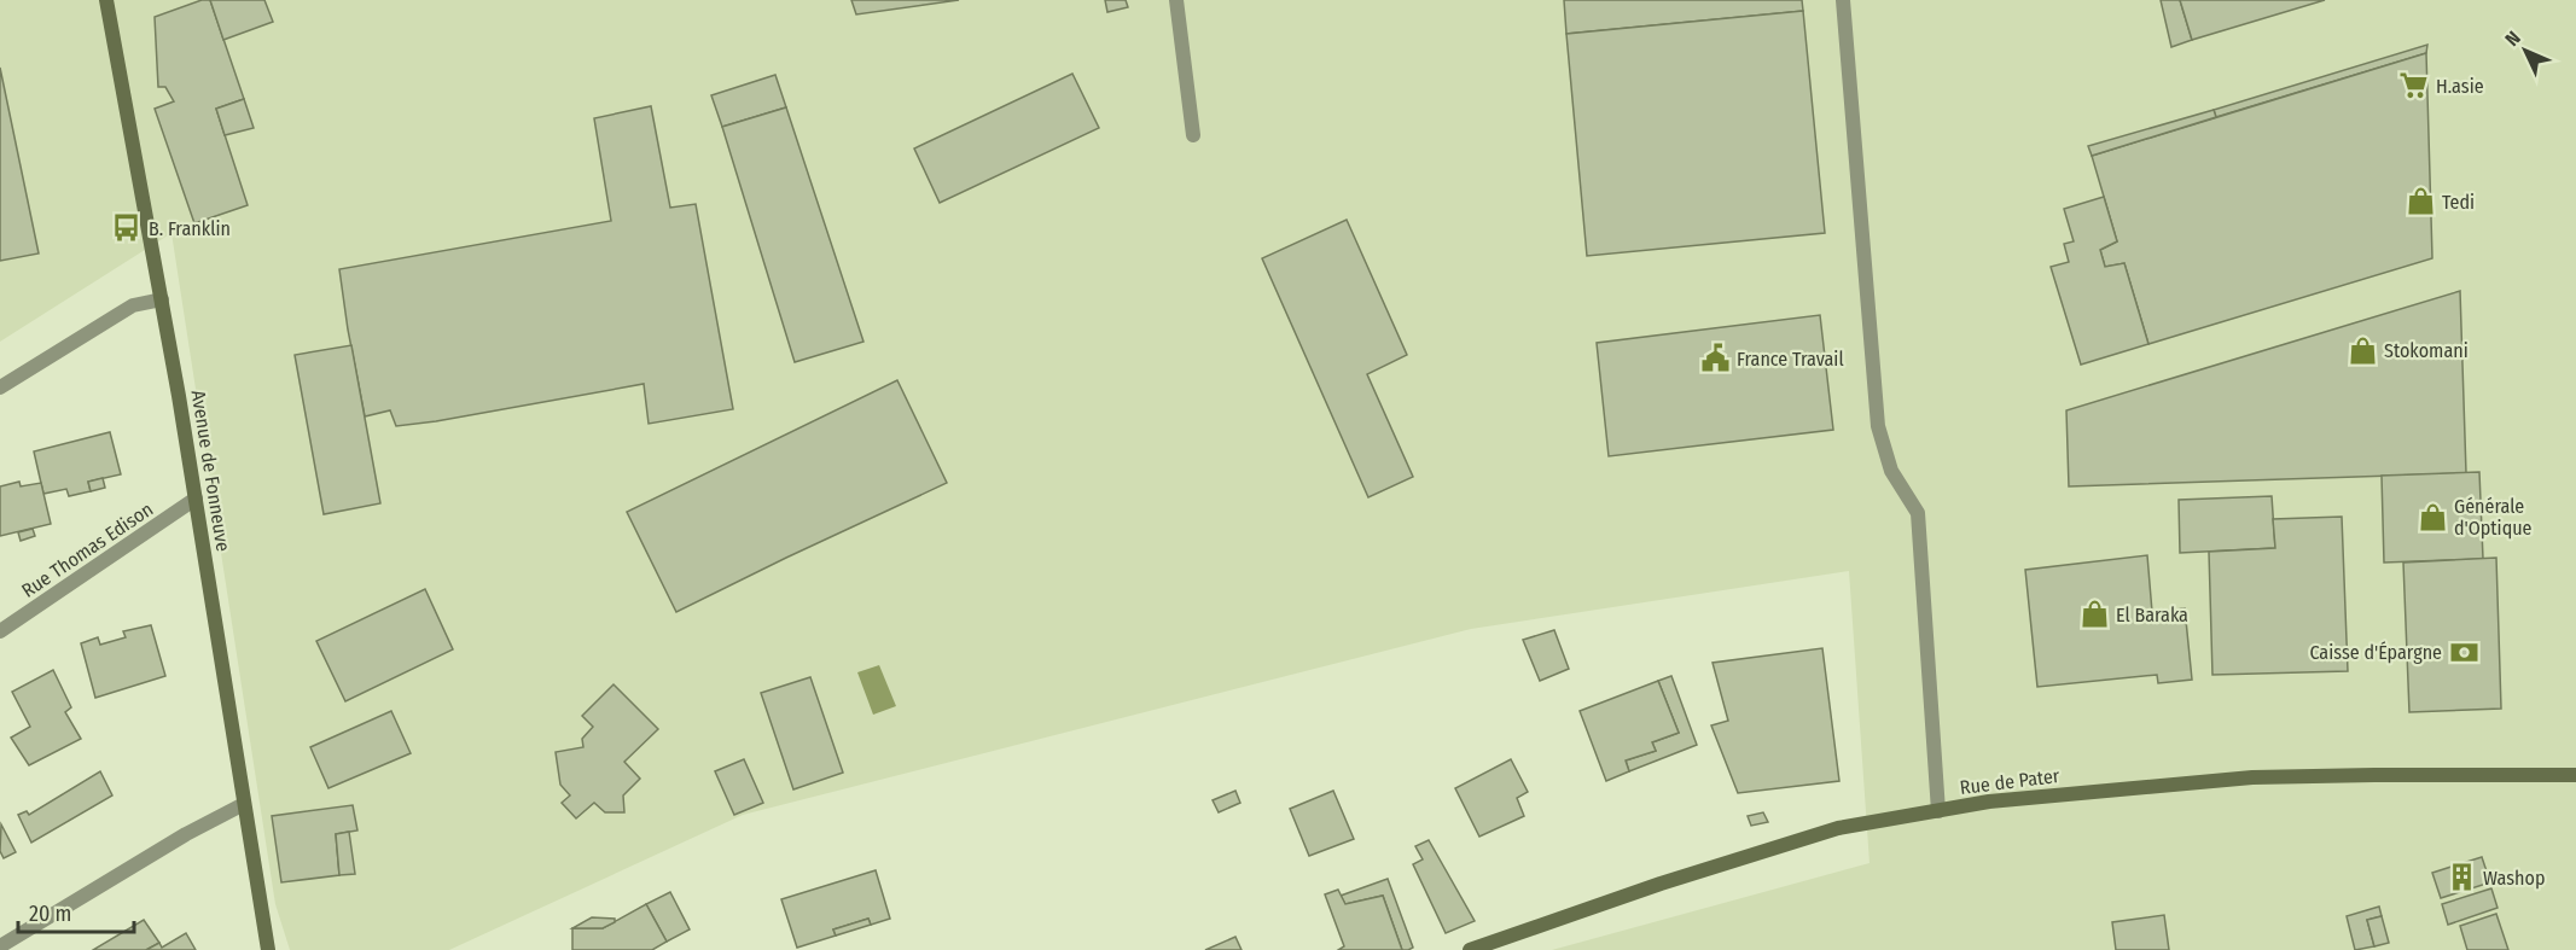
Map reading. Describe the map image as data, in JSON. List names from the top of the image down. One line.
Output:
{"streets":{"street":["Avenue de Fonneuve","Rue Thomas Edison","Rue de Pater"]},"crossings":[["Avenue de Fonneuve","Rue Thomas Edison"]],"places":{"supermarket":["H.asie"],"shop":["Tedi","Stokomani","Générale d'Optique","El Baraka"],"bus stop":["B. Franklin"],"public building":["France Travail"],"bank":["Caisse d'Épargne"],"building":["Washop"]},"scale_bar":"20 m","north":"top left"}
